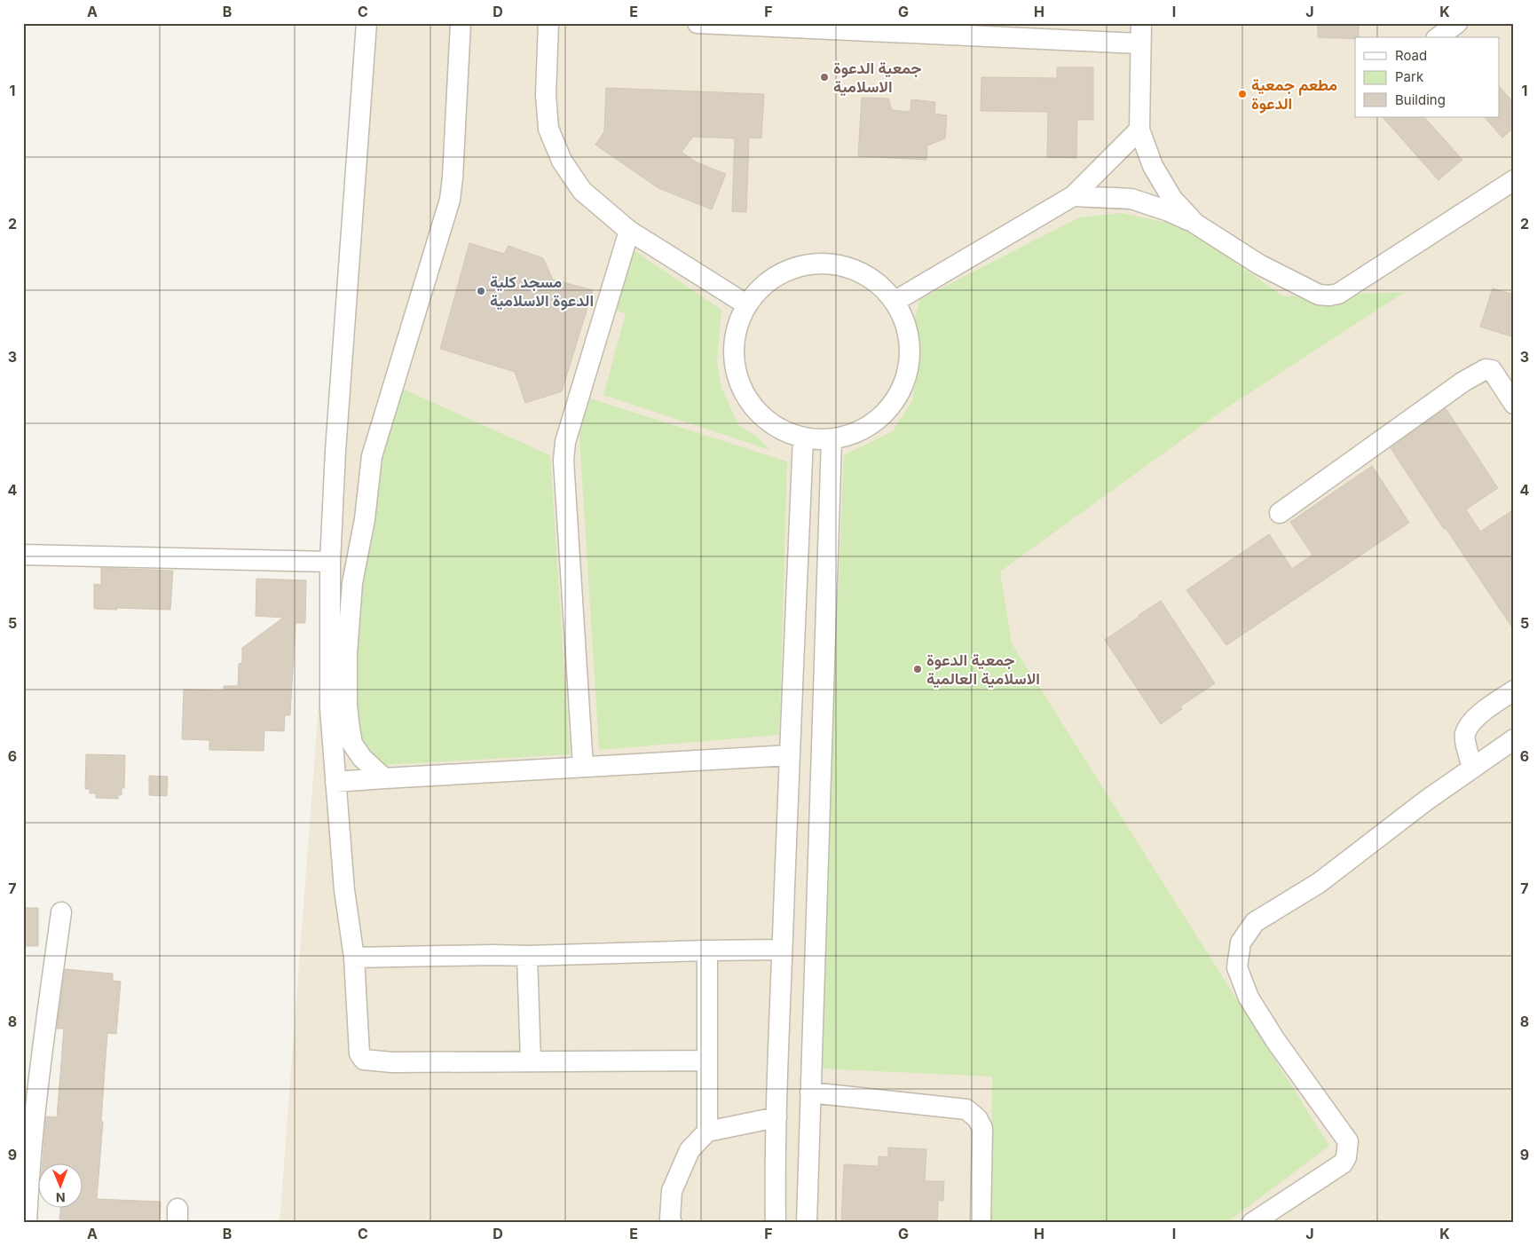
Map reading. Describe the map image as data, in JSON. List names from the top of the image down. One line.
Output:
{"places":["جمعية الدعوة الاسلامية","مطعم جمعية الدعوة","مسجد كلية الدعوة الاسلامية","جمعية الدعوة الاسلامية العالمية"],"legend":["Road","Park","Building"],"north":"bottom","grid":{"columns":["A","B","C","D","E","F","G","H","I","J","K"],"rows":["1","2","3","4","5","6","7","8","9"]}}
